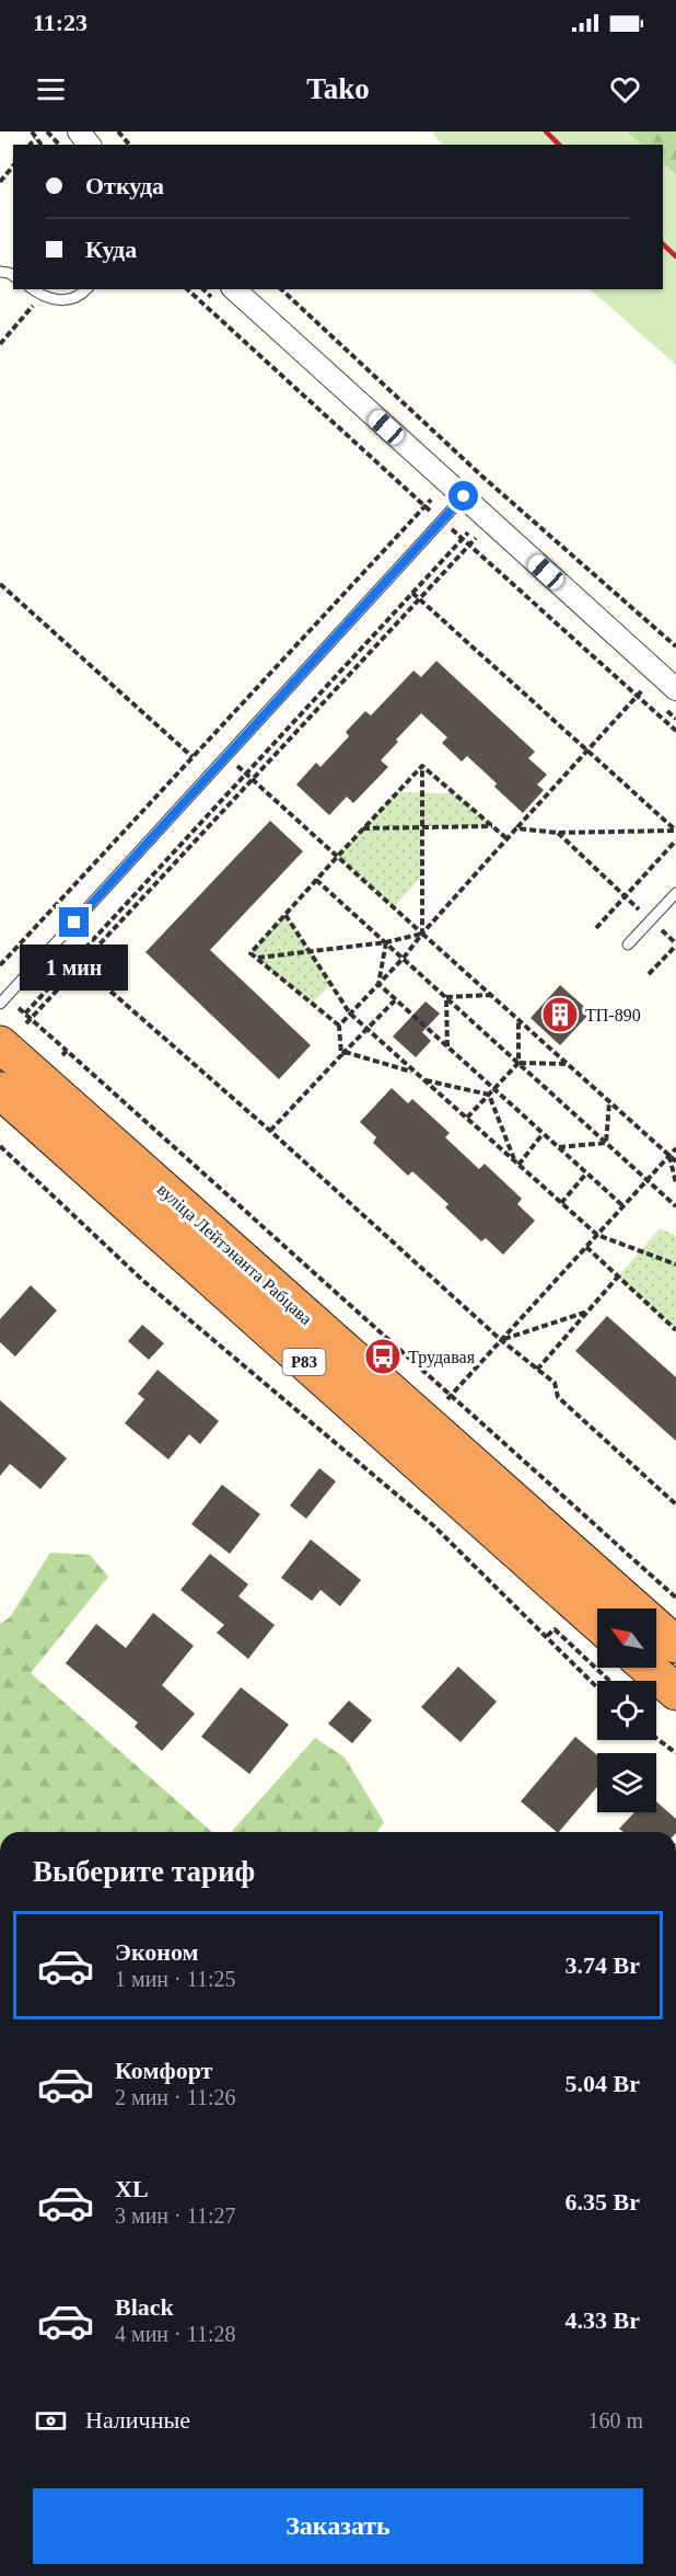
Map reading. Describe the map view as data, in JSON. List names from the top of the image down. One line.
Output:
{"streets":{"highway":["вуліца Лейтэнанта Рабцава","Р83"]},"places":{"building":["ТП-890"],"bus stop":["Трудавая"]},"north":"top left","page":{"status":"11:23","header":"Tako","banner":["Откуда","Куда"],"bubble":"1 мин","heading":"Выберите тариф","list":[{"name":"Эконом","note":"1 мин · 11:25","value":"3.74 Br"},{"name":"Комфорт","note":"2 мин · 11:26","value":"5.04 Br"},{"name":"XL","note":"3 мин · 11:27","value":"6.35 Br"},{"name":"Black","note":"4 мин · 11:28","value":"4.33 Br"}],"pay":["Наличные","160 m"],"buttons":"Заказать"}}
